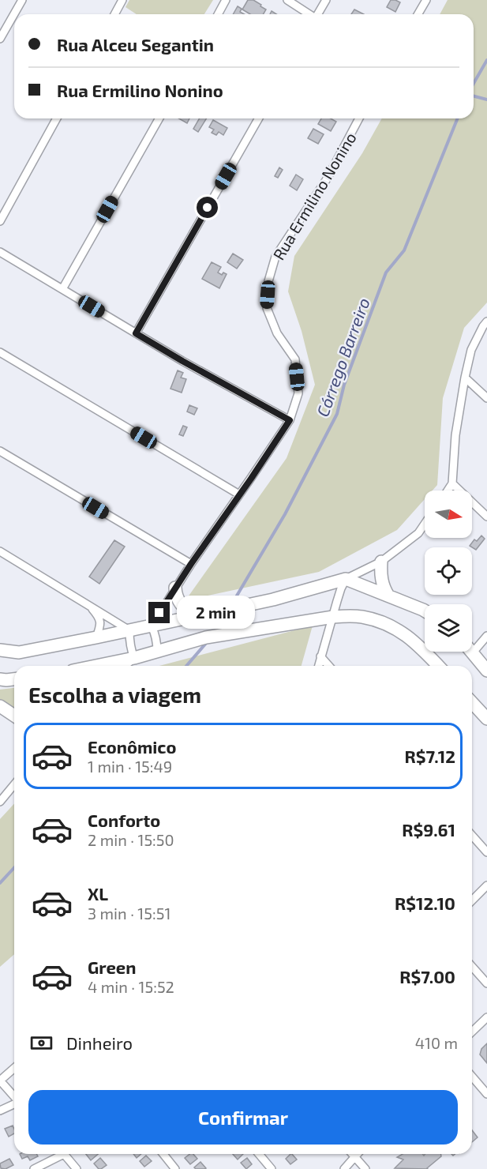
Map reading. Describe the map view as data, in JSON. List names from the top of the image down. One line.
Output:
{"streets":{"street":["Rua Ermilino Nonino"]},"water":["Córrego Barreiro"],"north":"right","page":{"banner":["Rua Alceu Segantin","Rua Ermilino Nonino"],"bubble":"2 min","heading":"Escolha a viagem","list":[{"name":"Econômico","note":"1 min · 15:49","value":"R$7.12"},{"name":"Conforto","note":"2 min · 15:50","value":"R$9.61"},{"name":"XL","note":"3 min · 15:51","value":"R$12.10"},{"name":"Green","note":"4 min · 15:52","value":"R$7.00"}],"pay":["Dinheiro","410 m"],"buttons":"Confirmar"}}
